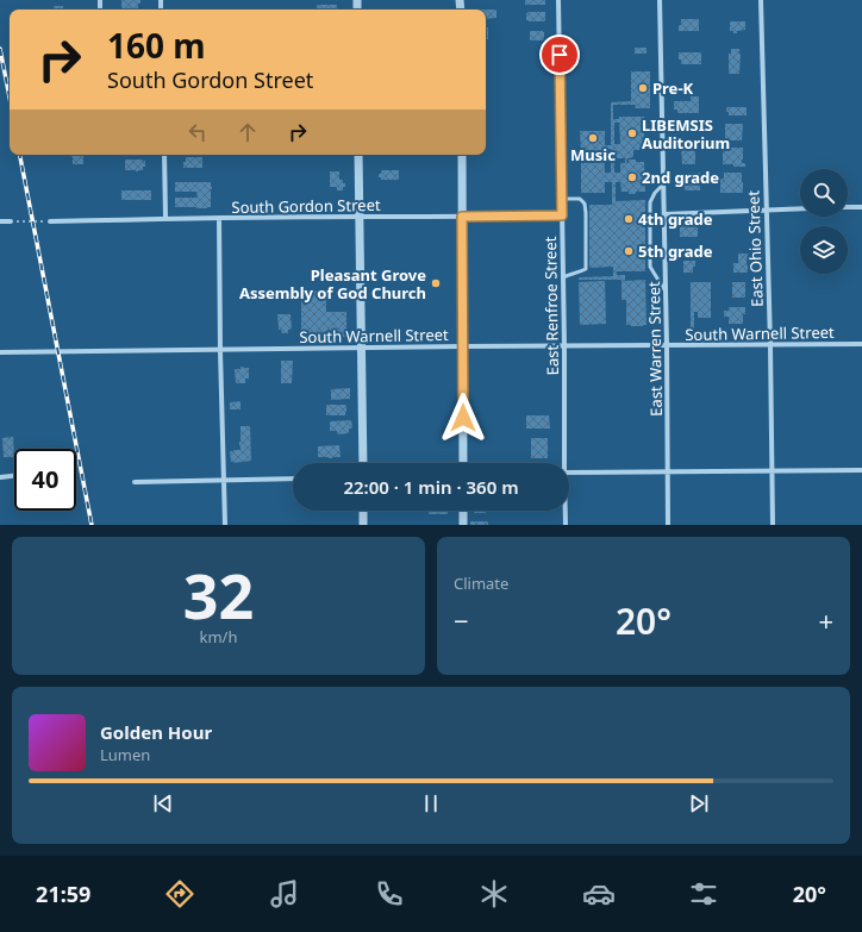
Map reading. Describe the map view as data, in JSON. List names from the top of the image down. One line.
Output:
{"streets":{"street":["South Gordon Street","East Ohio Street","East Renfroe Street","South Warnell Street","East Warren Street"]},"crossings":[["South Gordon Street","East Renfroe Street"],["East Ohio Street","South Warnell Street"],["East Renfroe Street","South Warnell Street"],["South Warnell Street","East Warren Street"]],"places":["Pre-K","LIBEMSIS Auditorium","Music","2nd grade","4th grade","5th grade","Pleasant Grove Assembly of God Church"],"page":{"turn":["160 m","South Gordon Street"],"limit":"40","trip":"22:00 · 1 min · 360 m","tile":[["32","km/h"],"Climate"],"heat":["−","20°","+"],"song":["Golden Hour","Lumen"],"tabs":["21:59","20°"]}}
